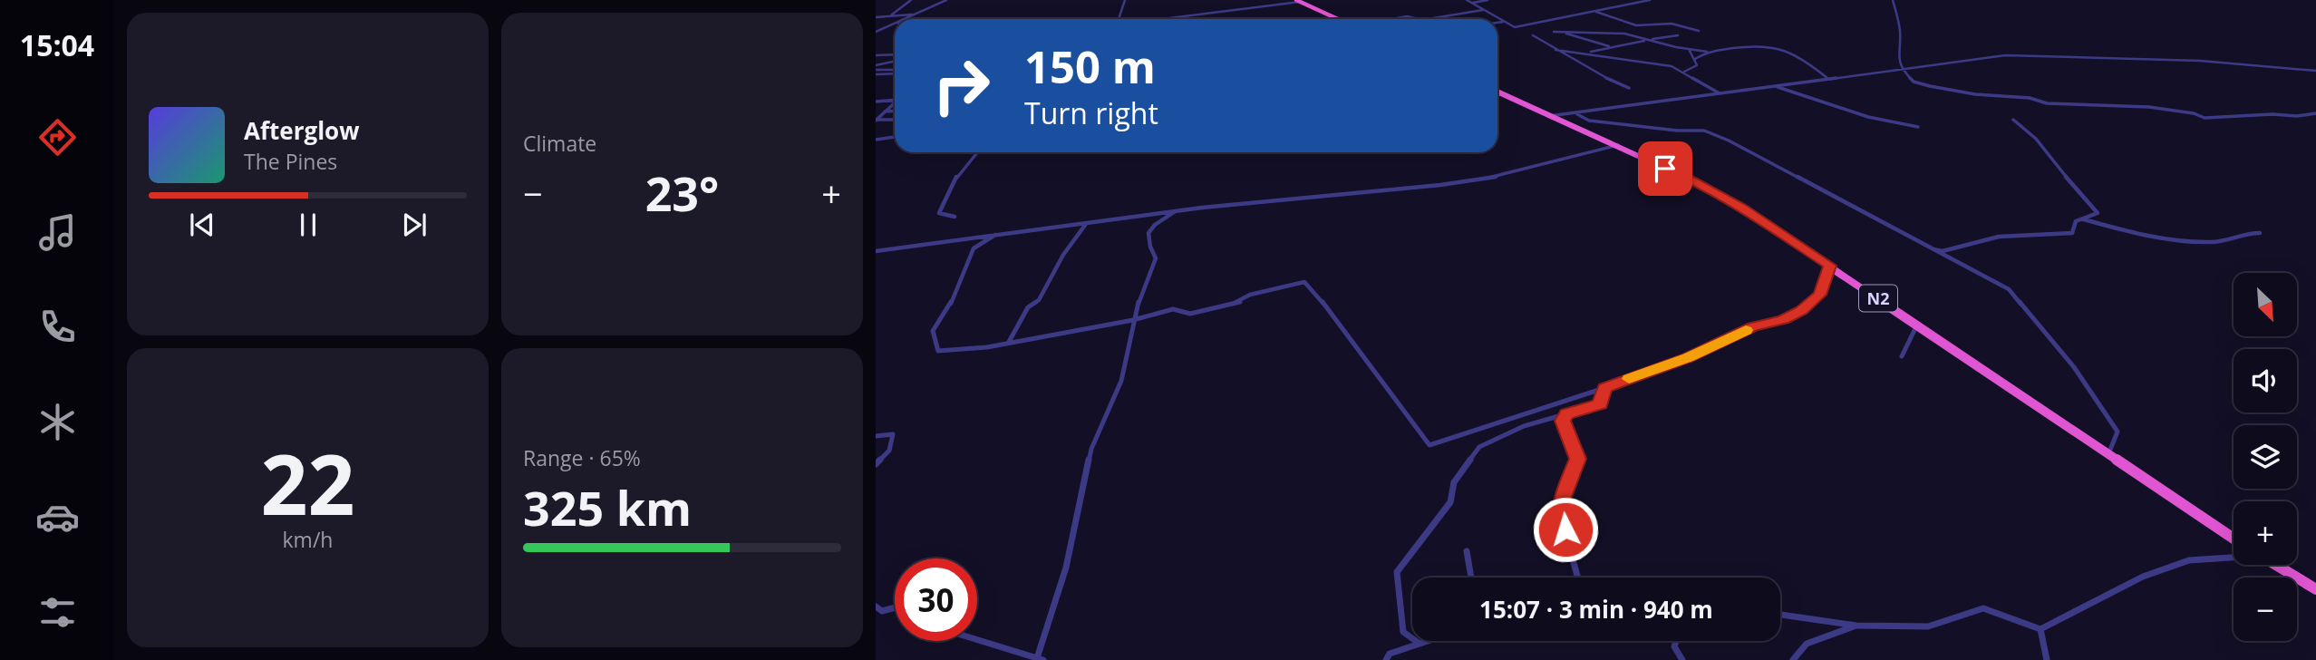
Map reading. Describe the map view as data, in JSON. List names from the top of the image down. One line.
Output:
{"streets":{"highway":["N2"]},"north":"bottom right","page":{"tabs":"15:04","tile":["Climate",["22","km/h"],["Range · 65%","325 km"]],"turn":["150 m","Turn right"],"song":["Afterglow","The Pines"],"heat":["−","23°","+"],"map_buttons":["+","−"],"limit":"30","trip":"15:07 · 3 min · 940 m"}}
